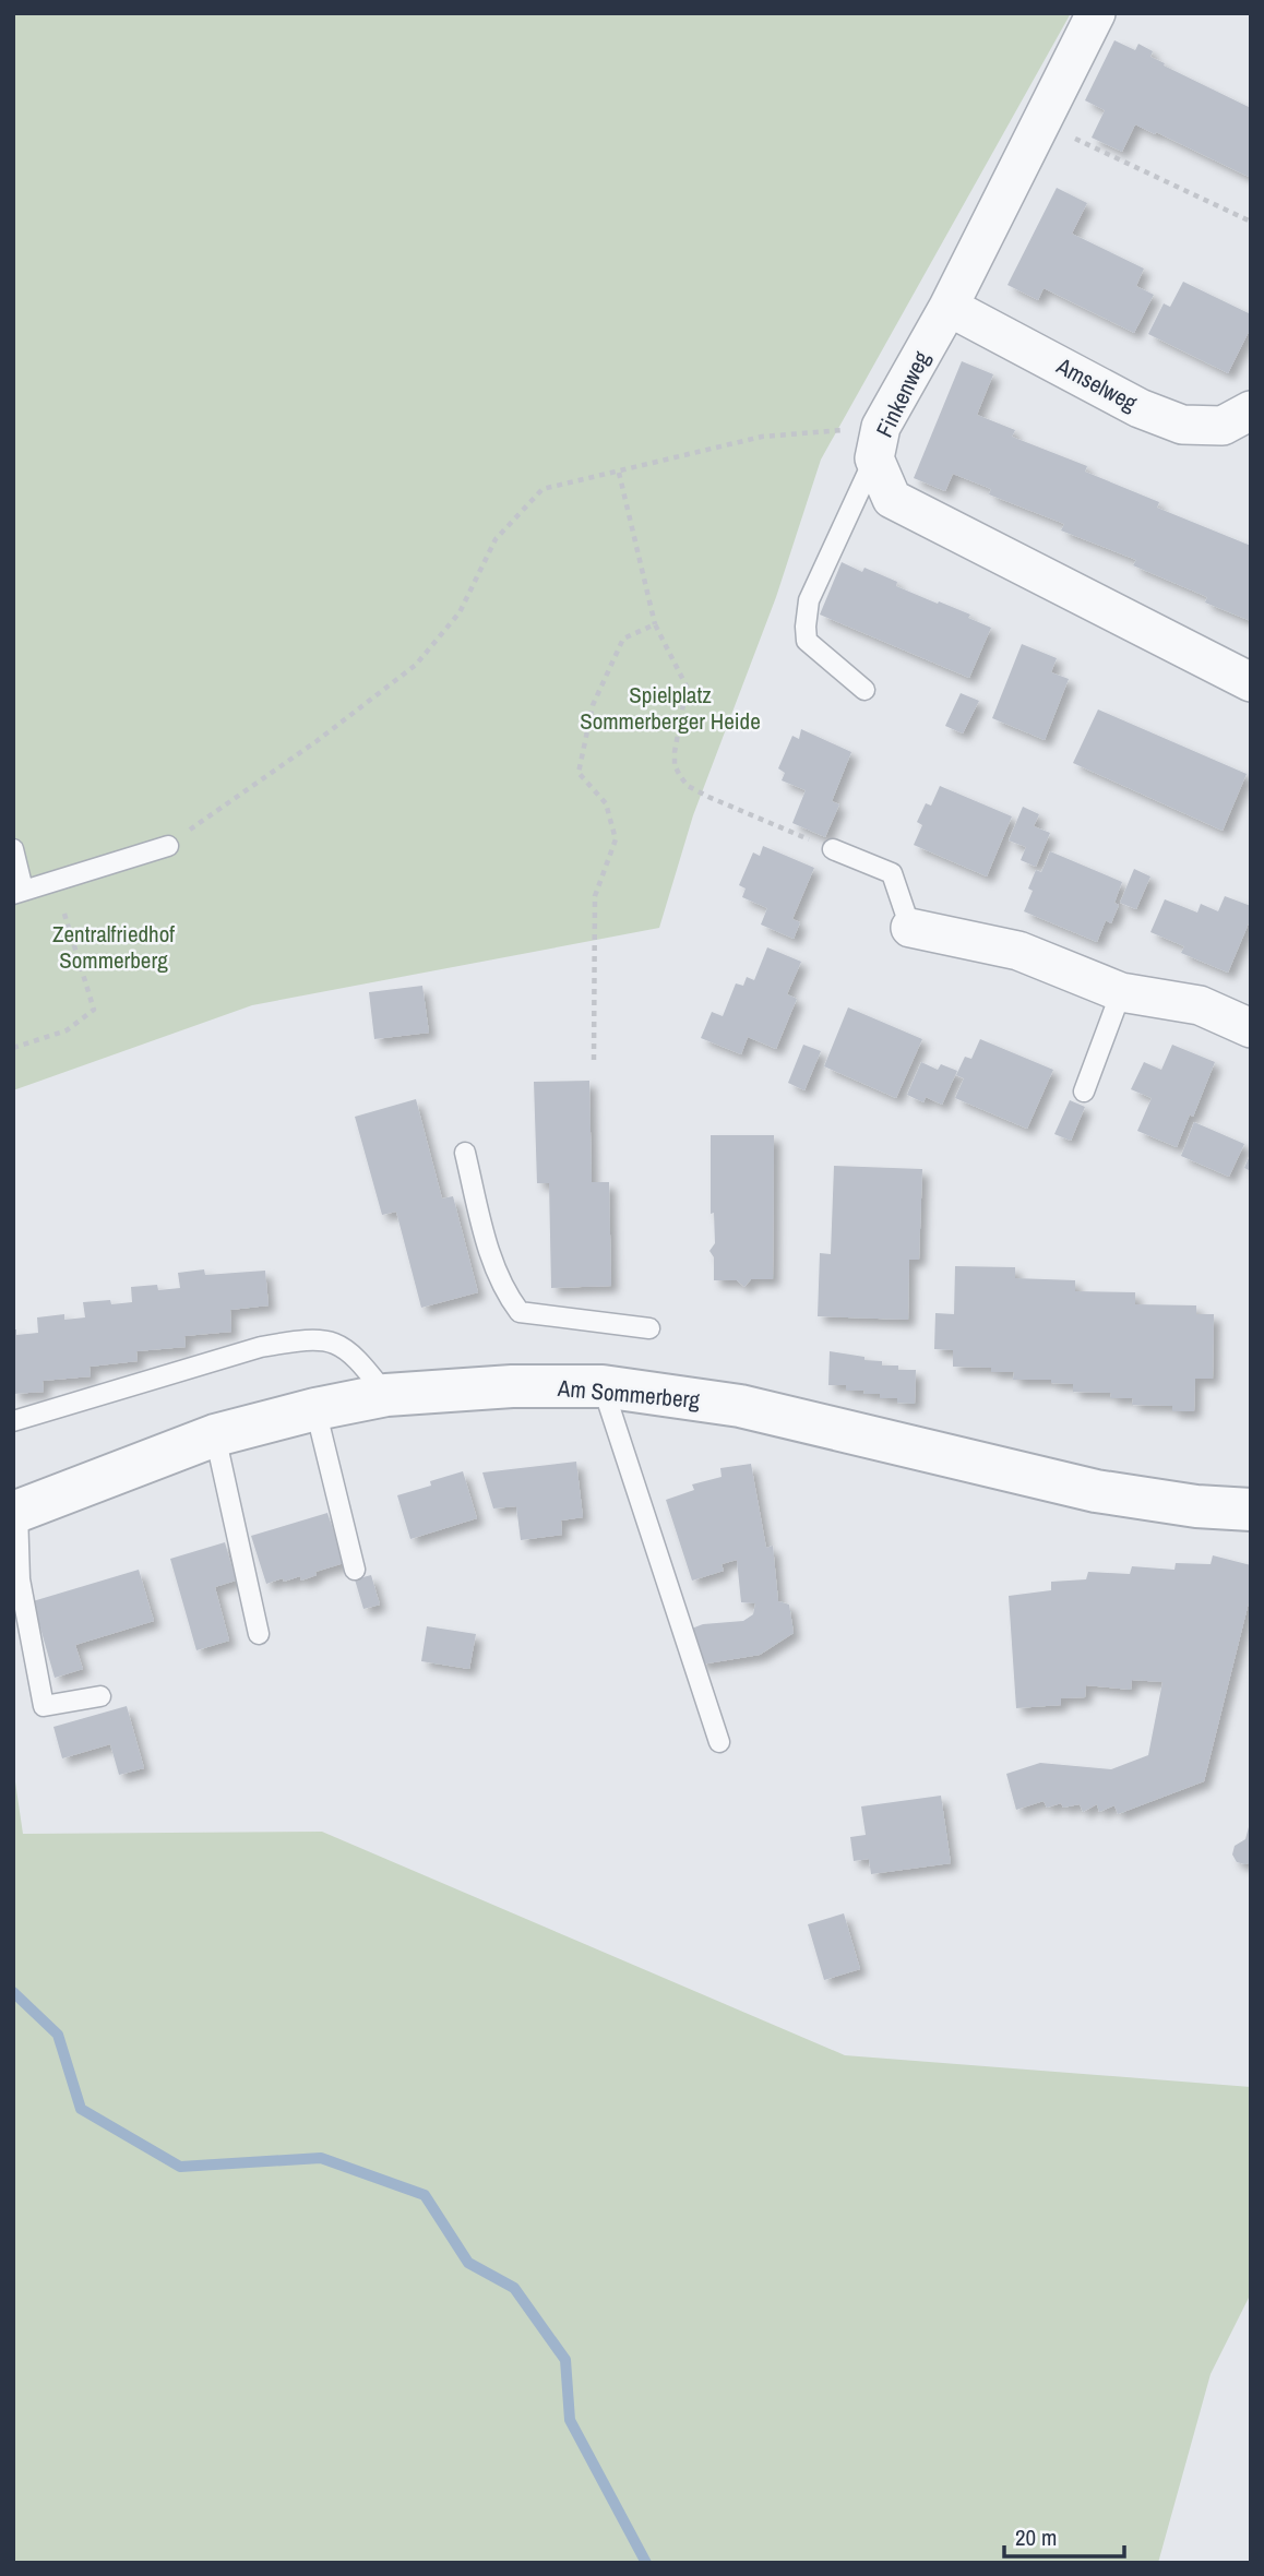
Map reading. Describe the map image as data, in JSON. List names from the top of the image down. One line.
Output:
{"streets":{"street":["Amselweg","Finkenweg","Am Sommerberg"]},"crossings":[["Amselweg","Finkenweg"]],"parks":["Spielplatz Sommerberger Heide","Zentralfriedhof Sommerberg"],"scale_bar":"20 m"}
